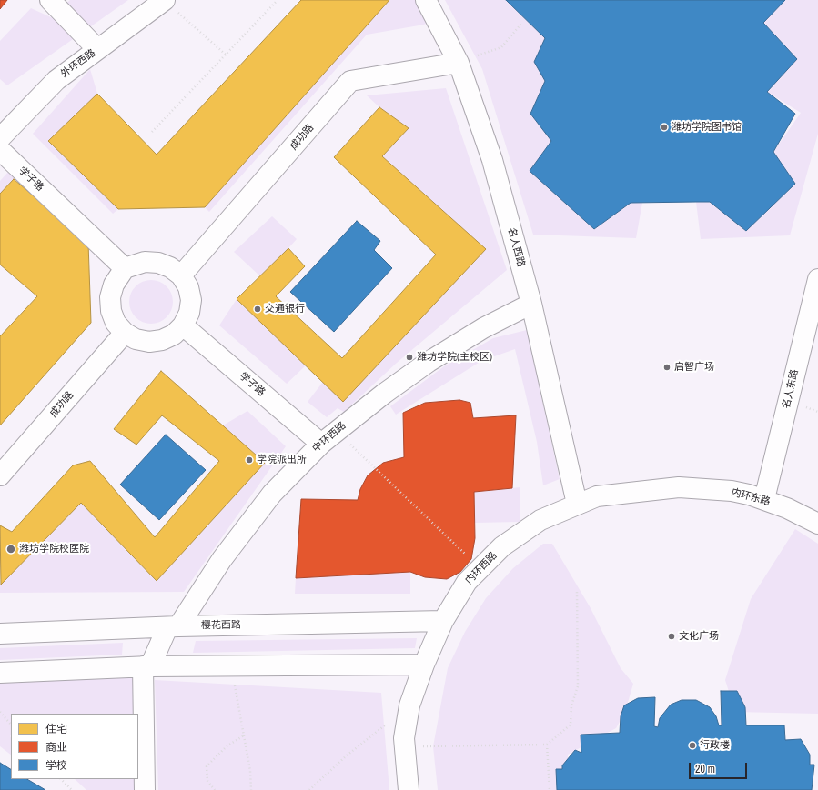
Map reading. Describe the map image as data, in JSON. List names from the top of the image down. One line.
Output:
{"streets":{"street":["外环西路","成功路","学子路","名人西路","名人东路","中环西路","内环东路","内环西路","樱花西路"]},"crossings":[["成功路","学子路"],["成功路","名人西路"],["学子路","中环西路"],["名人西路","中环西路"],["名人西路","内环西路"],["名人东路","内环东路"],["中环西路","樱花西路"],["内环东路","内环西路"],["内环西路","樱花西路"]],"places":["潍坊学院图书馆","交通银行","潍坊学院(主校区)","启智广场","学院派出所","潍坊学院校医院","文化广场","行政楼"],"legend":["住宅","商业","学校"],"scale_bar":"20 m"}
